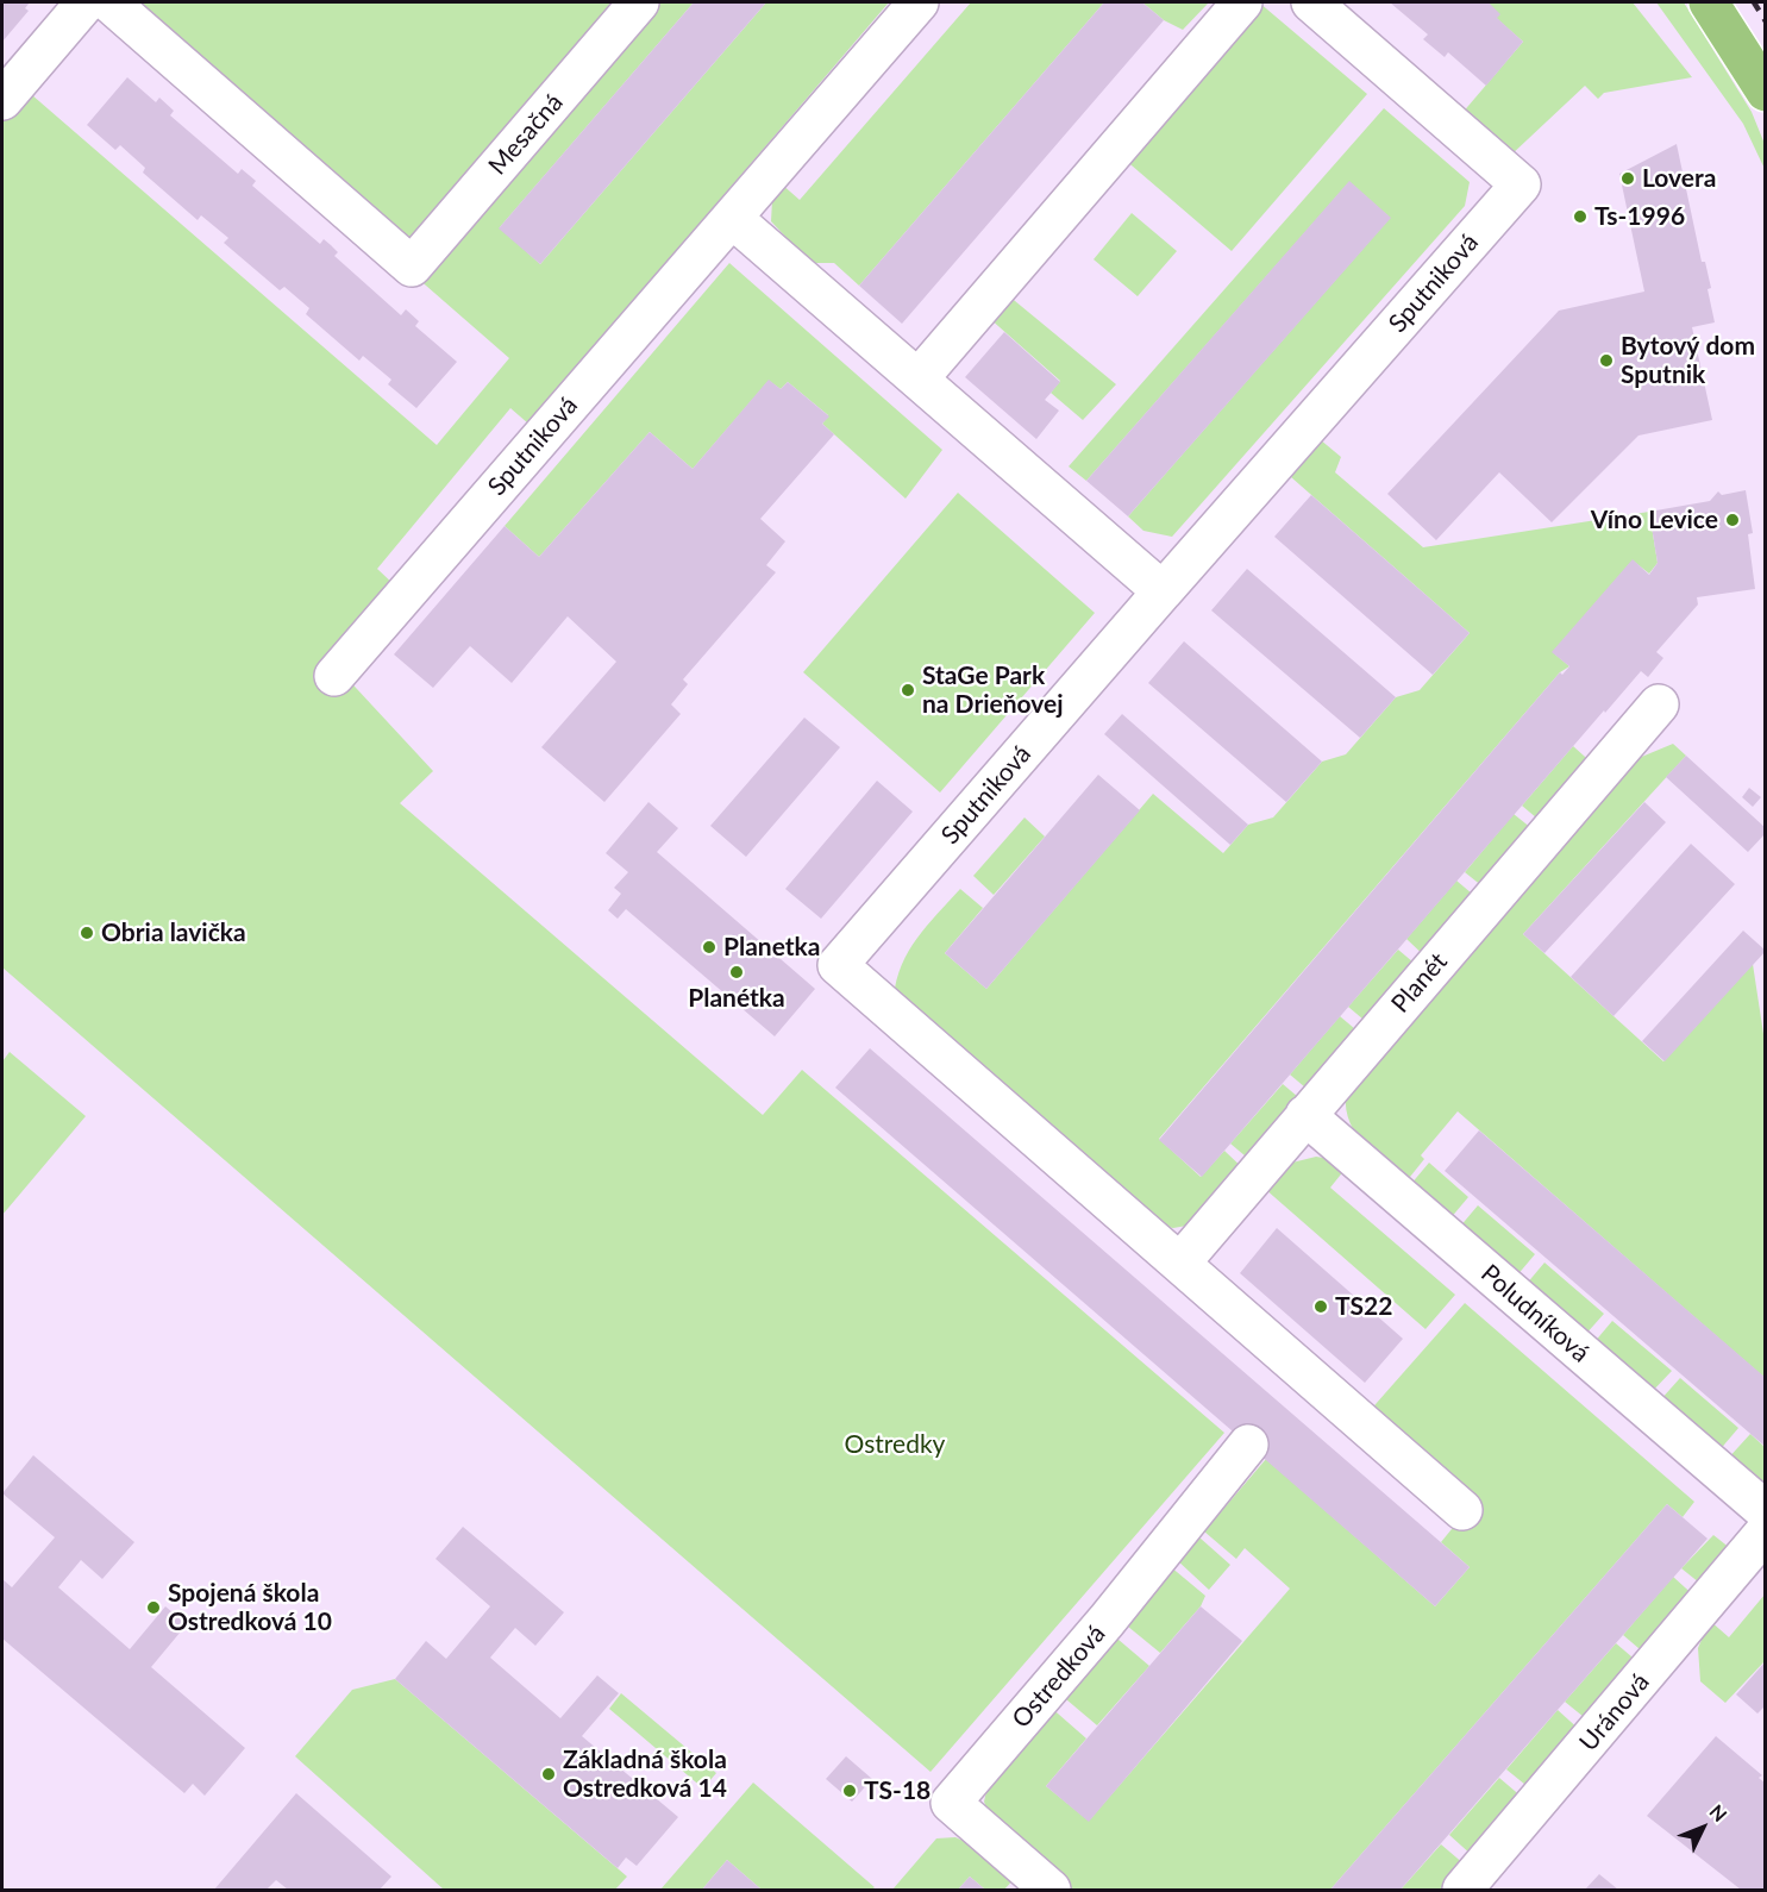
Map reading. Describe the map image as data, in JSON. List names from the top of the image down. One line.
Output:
{"streets":{"street":["Mesačná","Sputniková","Planét","Poludníková","Ostredková","Uránová"]},"crossings":[["Sputniková","Planét"],["Planét","Poludníková"]],"parks":["Ostredky"],"places":["Lovera","Ts-1996","Bytový dom Sputnik","Víno Levice","StaGe Park na Drieňovej","Obria lavička","Planetka","Planétka","TS22","Spojená škola Ostredková 10","Základná škola Ostredková 14","TS-18"],"north":"top right"}
